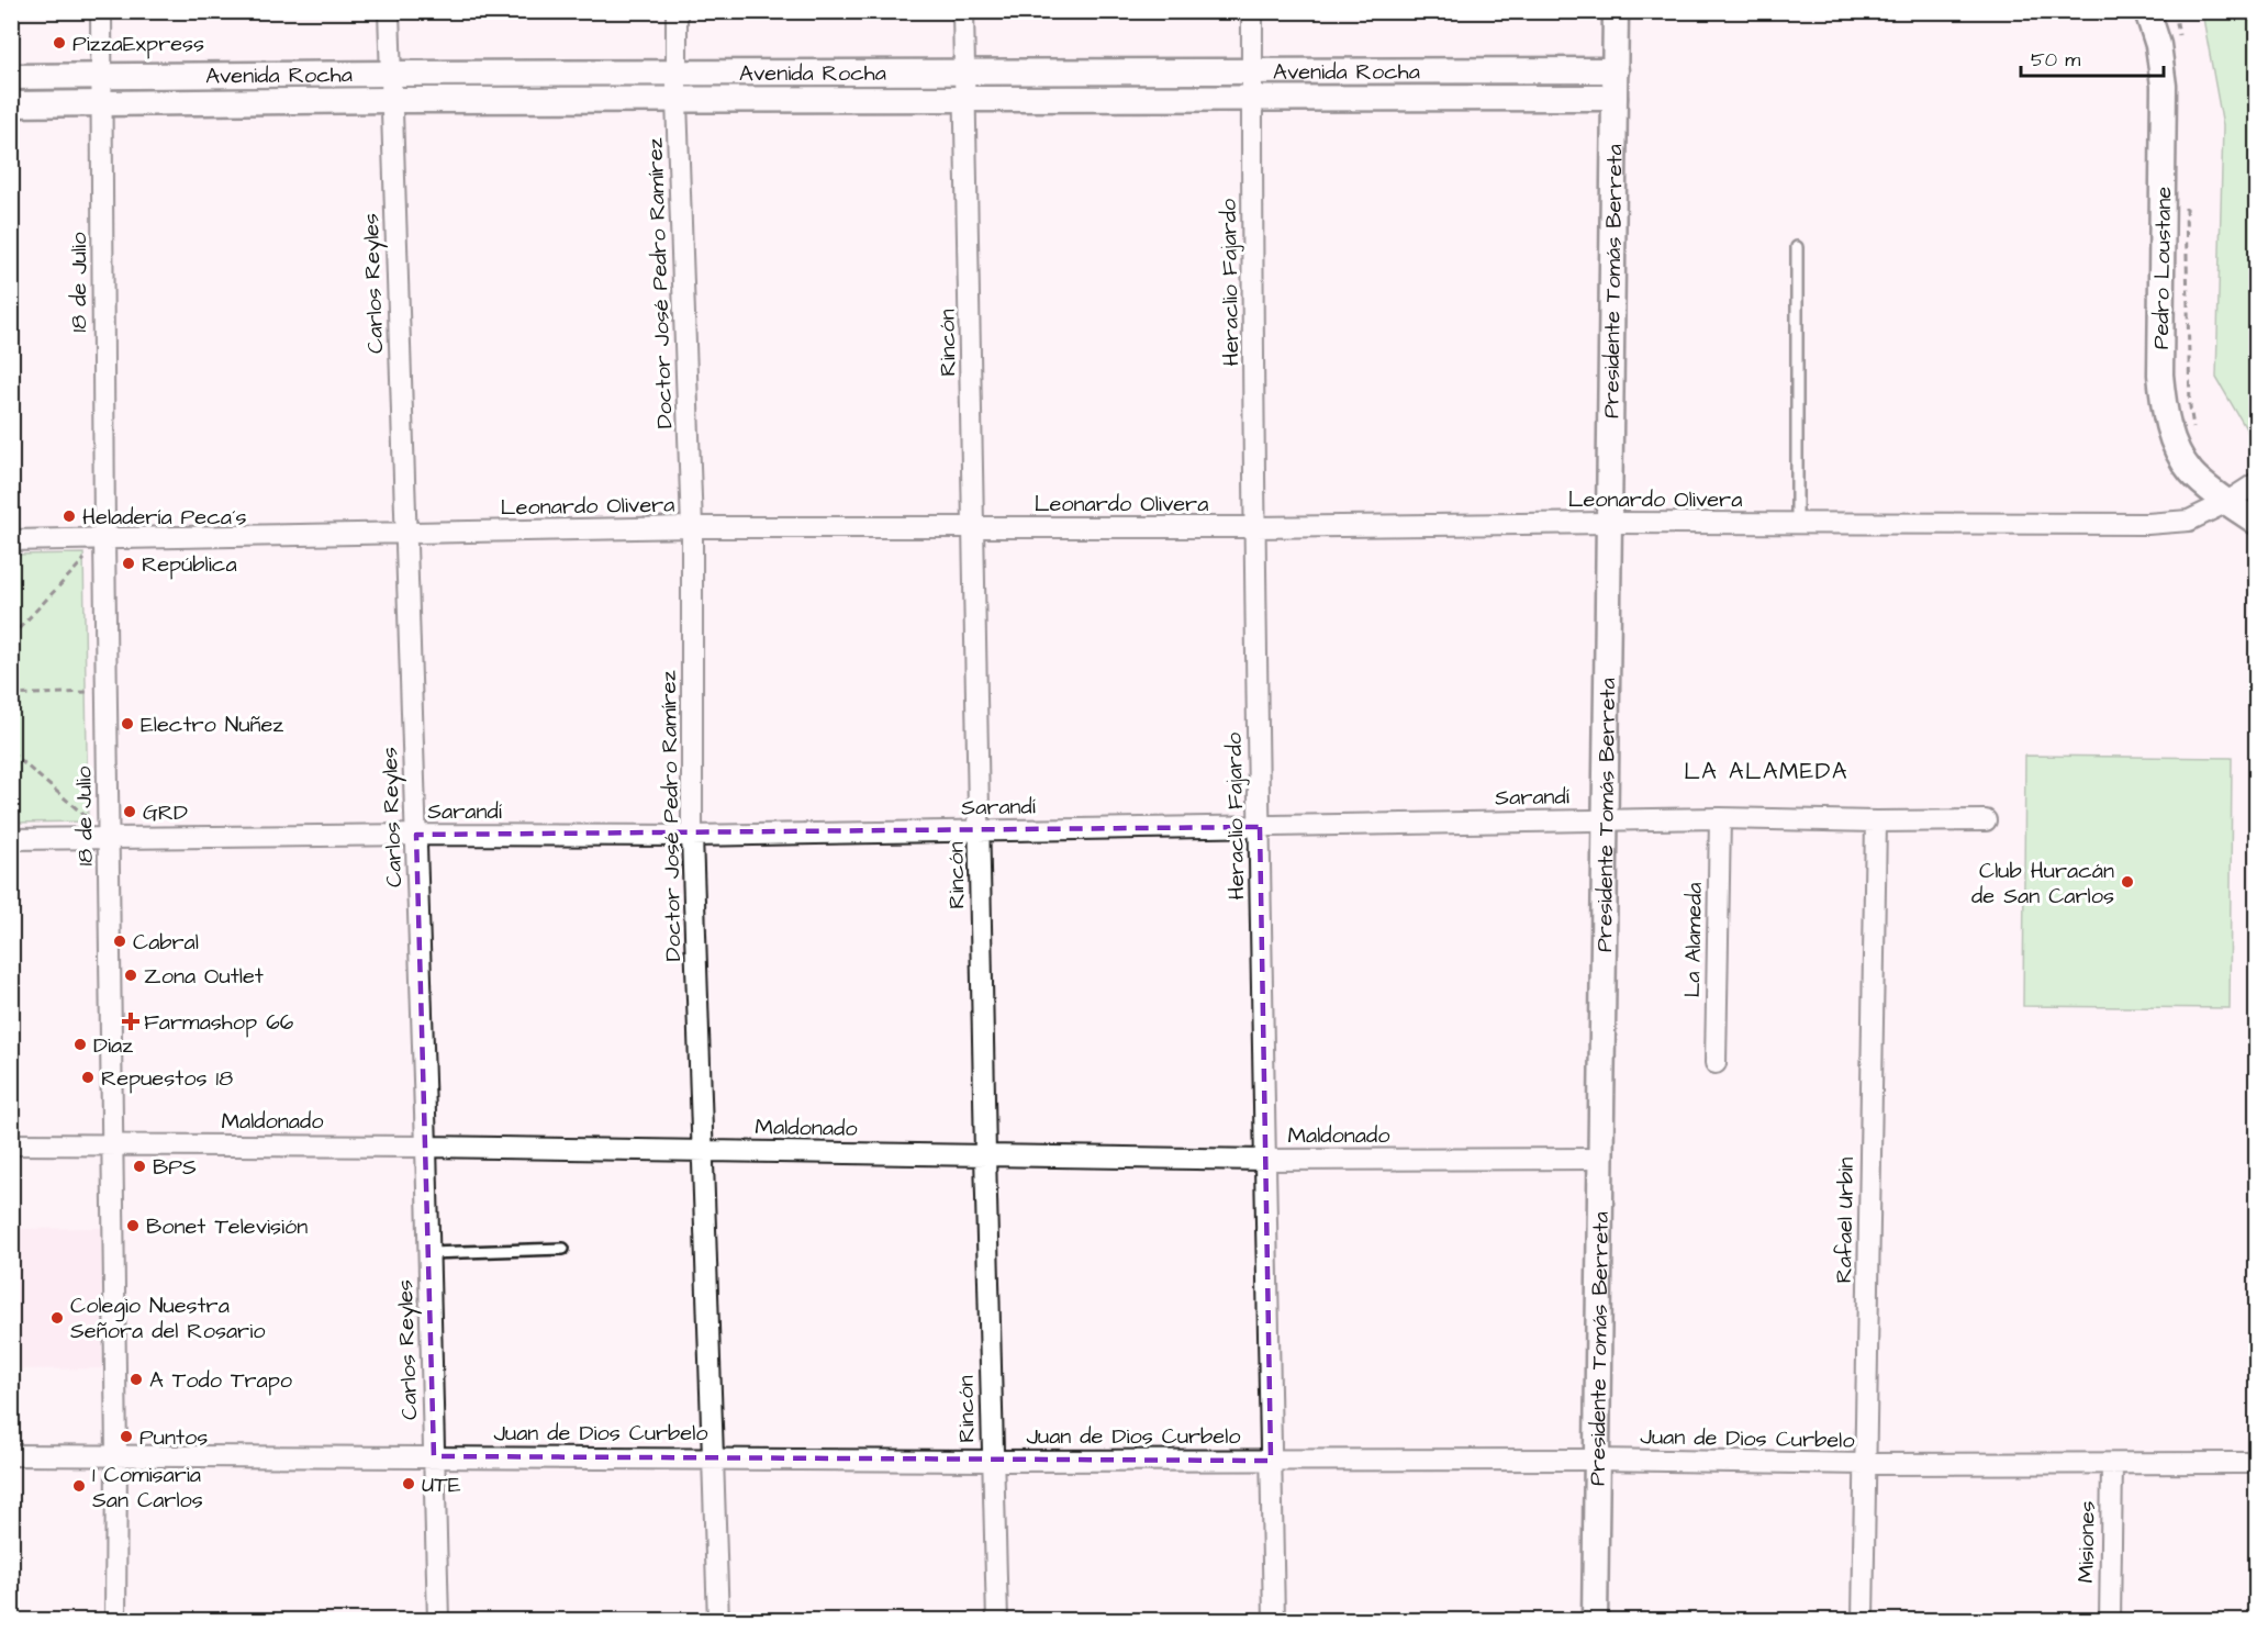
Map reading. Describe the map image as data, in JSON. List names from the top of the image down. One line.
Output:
{"streets":{"street":["Avenida Rocha","Pedro Loustane","18 de Julio","Heraclio Fajardo","Presidente Tomás Berreta","Carlos Reyles","Doctor José Pedro Ramírez","Rincón","Leonardo Olivera","Sarandí","La Alameda","Maldonado","Rafael Urbin","Juan de Dios Curbelo","Misiones"]},"crossings":[["Avenida Rocha","18 de Julio"],["Avenida Rocha","Heraclio Fajardo"],["Avenida Rocha","Presidente Tomás Berreta"],["Avenida Rocha","Carlos Reyles"],["Avenida Rocha","Doctor José Pedro Ramírez"],["Avenida Rocha","Rincón"],["Pedro Loustane","Leonardo Olivera"],["18 de Julio","Leonardo Olivera"],["18 de Julio","Sarandí"],["18 de Julio","Maldonado"],["18 de Julio","Juan de Dios Curbelo"],["Heraclio Fajardo","Leonardo Olivera"],["Heraclio Fajardo","Sarandí"],["Heraclio Fajardo","Maldonado"],["Heraclio Fajardo","Juan de Dios Curbelo"],["Presidente Tomás Berreta","Leonardo Olivera"],["Presidente Tomás Berreta","Sarandí"],["Presidente Tomás Berreta","Maldonado"],["Presidente Tomás Berreta","Juan de Dios Curbelo"],["Carlos Reyles","Leonardo Olivera"],["Carlos Reyles","Sarandí"],["Carlos Reyles","Maldonado"],["Carlos Reyles","Juan de Dios Curbelo"],["Doctor José Pedro Ramírez","Leonardo Olivera"],["Doctor José Pedro Ramírez","Sarandí"],["Doctor José Pedro Ramírez","Maldonado"],["Doctor José Pedro Ramírez","Juan de Dios Curbelo"],["Rincón","Leonardo Olivera"],["Rincón","Sarandí"],["Rincón","Maldonado"],["Rincón","Juan de Dios Curbelo"],["Sarandí","La Alameda"],["Sarandí","Rafael Urbin"],["Rafael Urbin","Juan de Dios Curbelo"],["Juan de Dios Curbelo","Misiones"]],"districts":["LA ALAMEDA"],"places":{"other":["PizzaExpress","Heladería Peca´s","República","Electro Nuñez","GRD","Club Huracán de San Carlos","Cabral","Zona Outlet","Diaz","Repuestos 18","BPS","Bonet Televisión","Colegio Nuestra Señora del Rosario","A Todo Trapo","Puntos","UTE","1 Comisaria San Carlos"],"health":["Farmashop 66"]},"scale_bar":"50 m"}
